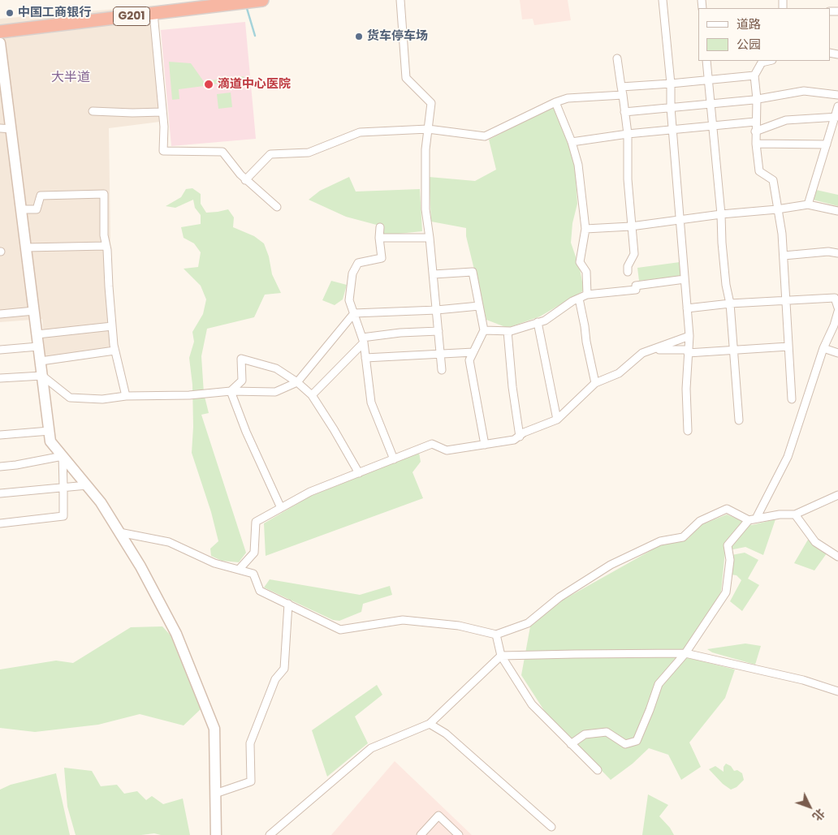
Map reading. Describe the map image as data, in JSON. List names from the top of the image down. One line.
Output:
{"streets":{"highway":["G201"]},"districts":["大半道"],"places":["中国工商银行","货车停车场","滴道中心医院"],"legend":["道路","公园"],"north":"bottom right"}
